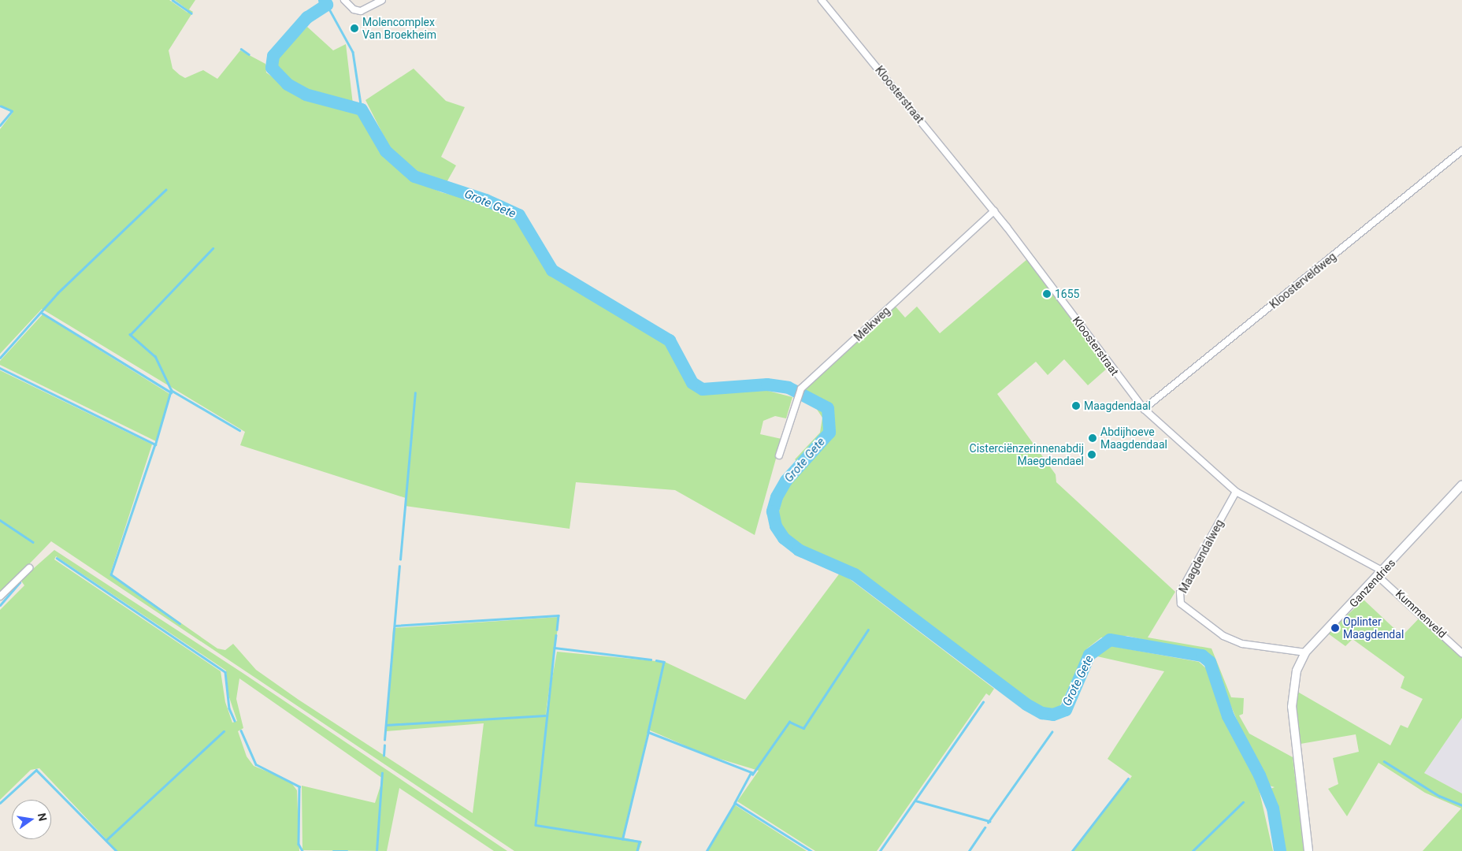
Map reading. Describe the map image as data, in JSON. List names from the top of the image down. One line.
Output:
{"streets":{"street":["Kloosterstraat","Kloosterveldweg","Melkweg","Maagdendalweg","Ganzendries","Kummenveld"]},"crossings":[["Kloosterstraat","Kloosterveldweg"],["Kloosterstraat","Melkweg"],["Kloosterstraat","Maagdendalweg"],["Kloosterstraat","Ganzendries"],["Kloosterstraat","Kummenveld"],["Maagdendalweg","Ganzendries"],["Ganzendries","Kummenveld"]],"water":["Grote Gete"],"places":["Molencomplex Van Broekheim","1655","Maagdendaal","Abdijhoeve Maagdendaal","Cisterciënzerinnenabdij Maegdendael","Oplinter Maagdendal"],"north":"right"}
